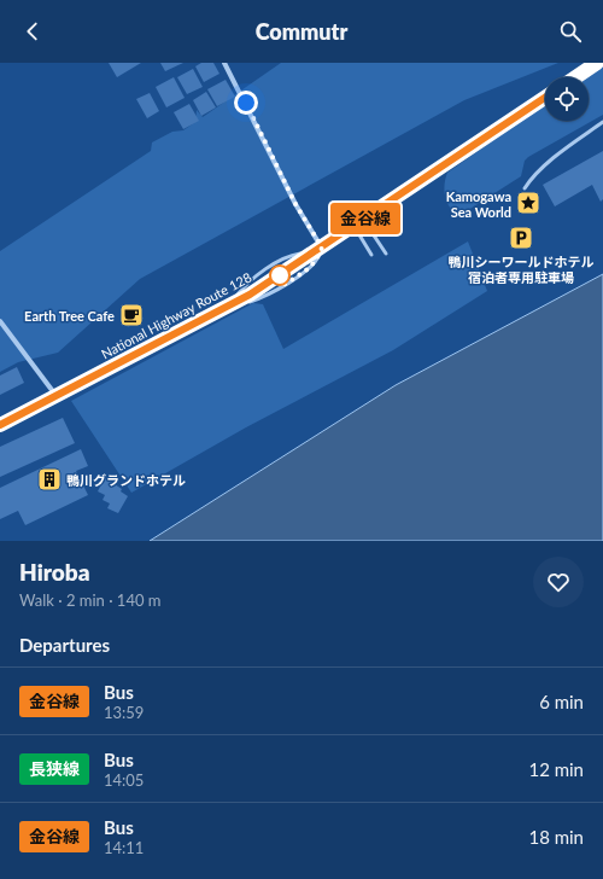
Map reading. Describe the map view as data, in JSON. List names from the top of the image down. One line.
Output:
{"streets":{"highway":["National Highway Route 128"]},"places":{"place":["Kamogawa Sea World"],"parking":["鴨川シーワールドホテル 宿泊者専用駐車場"],"cafe":["Earth Tree Cafe"],"building":["鴨川グランドホテル"]},"lines":["bus line 金谷線"],"page":{"header":"Commutr","on_map":"金谷線","heading":[["Hiroba","Walk · 2 min · 140 m"],"Departures"],"list":[{"mark":"金谷線","name":"Bus","note":"13:59","value":"6 min"},{"mark":"長狭線","name":"Bus","note":"14:05","value":"12 min"},{"mark":"金谷線","name":"Bus","note":"14:11","value":"18 min"}]}}
